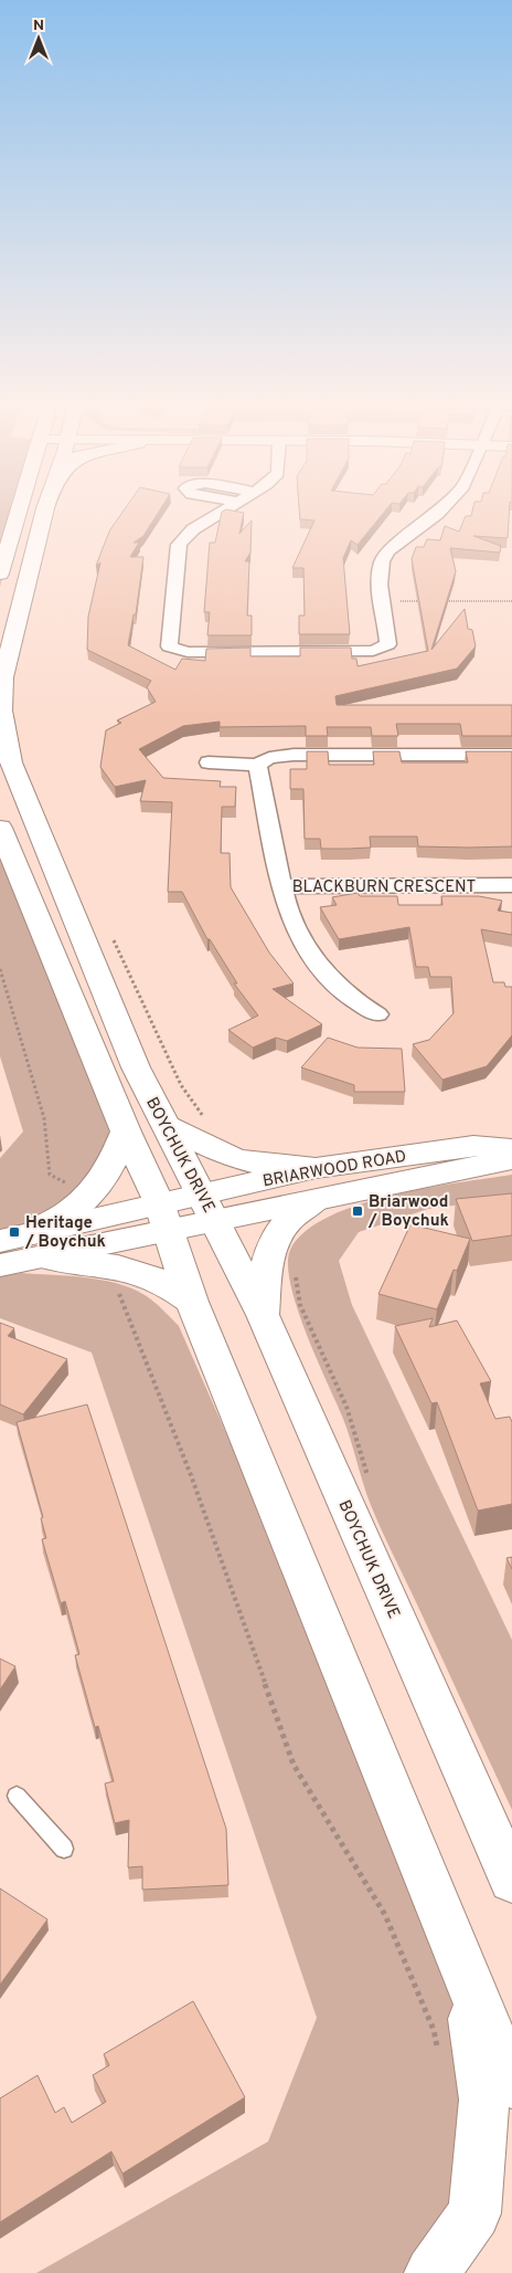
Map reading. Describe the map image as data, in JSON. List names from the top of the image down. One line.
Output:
{"streets":{"main road":["BOYCHUK DRIVE","BRIARWOOD ROAD"],"street":["BLACKBURN CRESCENT"]},"crossings":[["BOYCHUK DRIVE","BRIARWOOD ROAD"]],"places":{"transit":["Briarwood / Boychuk","Heritage / Boychuk"]},"north":"top"}
